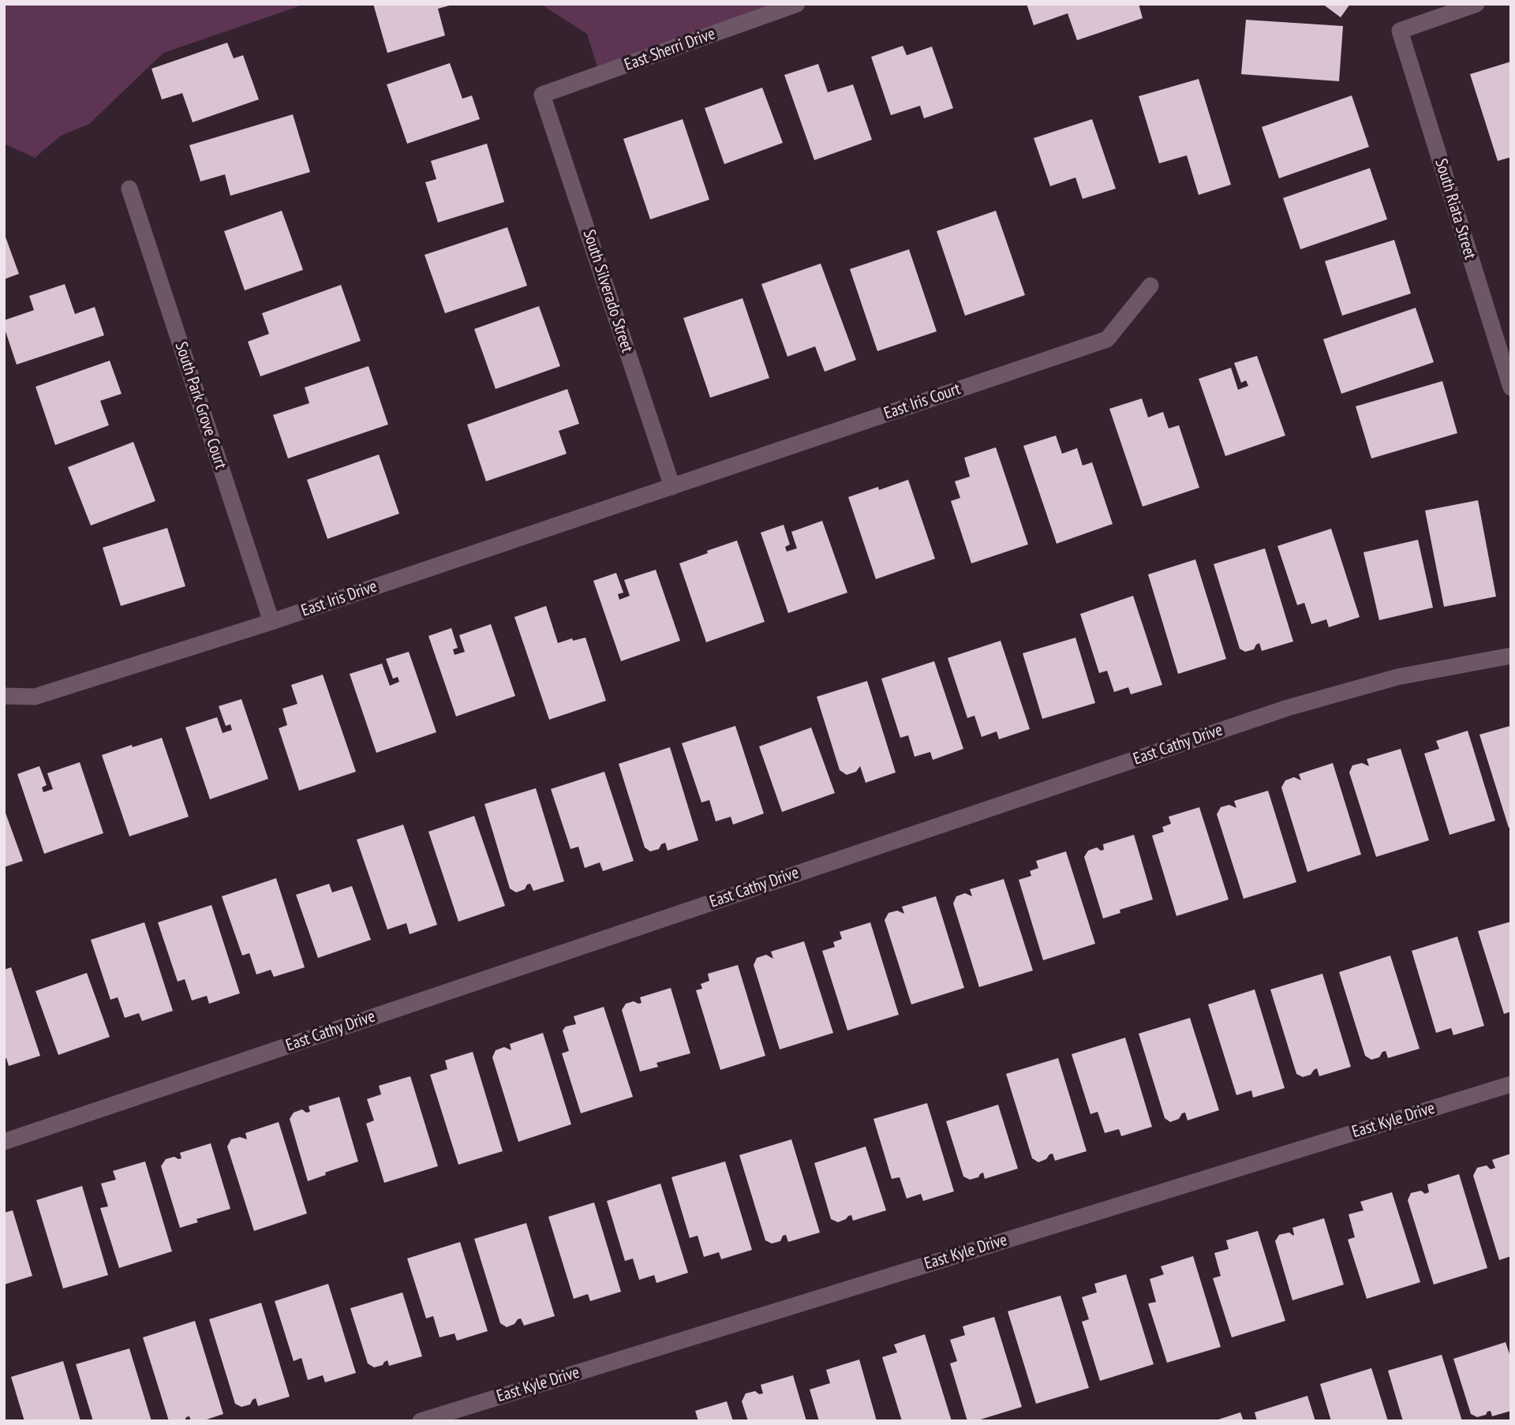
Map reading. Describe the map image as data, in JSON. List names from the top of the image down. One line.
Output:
{"streets":{"street":["East Sherri Drive","South Riata Street","South Silverado Street","East Iris Court","South Park Grove Court","East Iris Drive","East Cathy Drive","East Kyle Drive"]},"crossings":[["East Sherri Drive","South Silverado Street"],["South Silverado Street","East Iris Court"],["South Silverado Street","East Iris Drive"],["East Iris Court","East Iris Drive"],["South Park Grove Court","East Iris Drive"]]}
